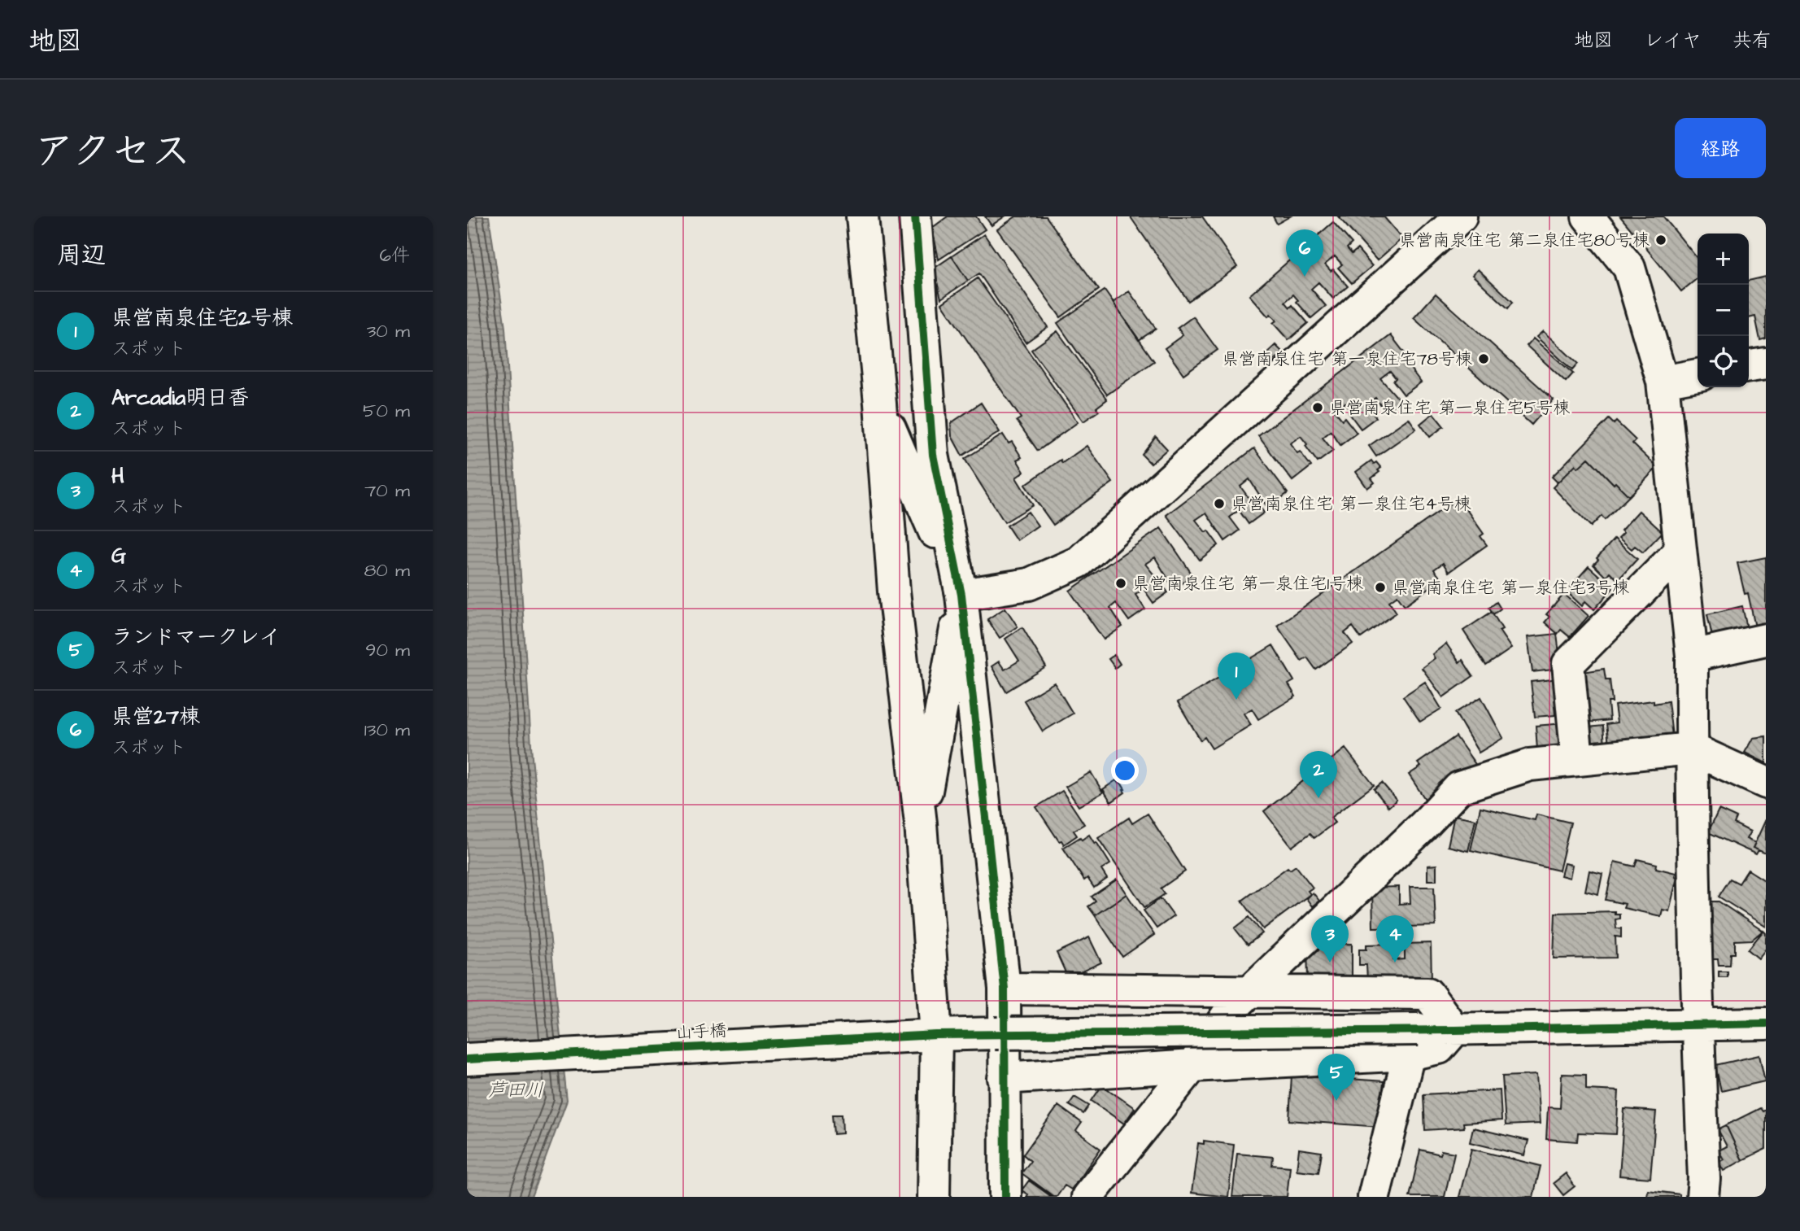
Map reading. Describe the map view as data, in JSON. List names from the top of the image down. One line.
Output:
{"streets":{"street":["山手橋"]},"water":["芦田川"],"places":["県営南泉住宅 第二泉住宅80号棟","県営南泉住宅 第一泉住宅78号棟","県営南泉住宅 第一泉住宅5号棟","県営南泉住宅 第一泉住宅4号棟","県営南泉住宅 第一泉住宅1号棟","県営南泉住宅 第一泉住宅3号棟"],"page":{"header":"地図","nav":["地図","レイヤ","共有"],"title":"アクセス","buttons":"経路","heading":["周辺","6件"],"pins":["6","1","2","3","4","5"],"map_buttons":["+","−"],"list":[{"mark":"1","name":"県営南泉住宅2号棟","note":"スポット","value":"30 m"},{"mark":"2","name":"Arcadia明日香","note":"スポット","value":"50 m"},{"mark":"3","name":"H","note":"スポット","value":"70 m"},{"mark":"4","name":"G","note":"スポット","value":"80 m"},{"mark":"5","name":"ランドマークレイ","note":"スポット","value":"90 m"},{"mark":"6","name":"県営27棟","note":"スポット","value":"130 m"}]}}
